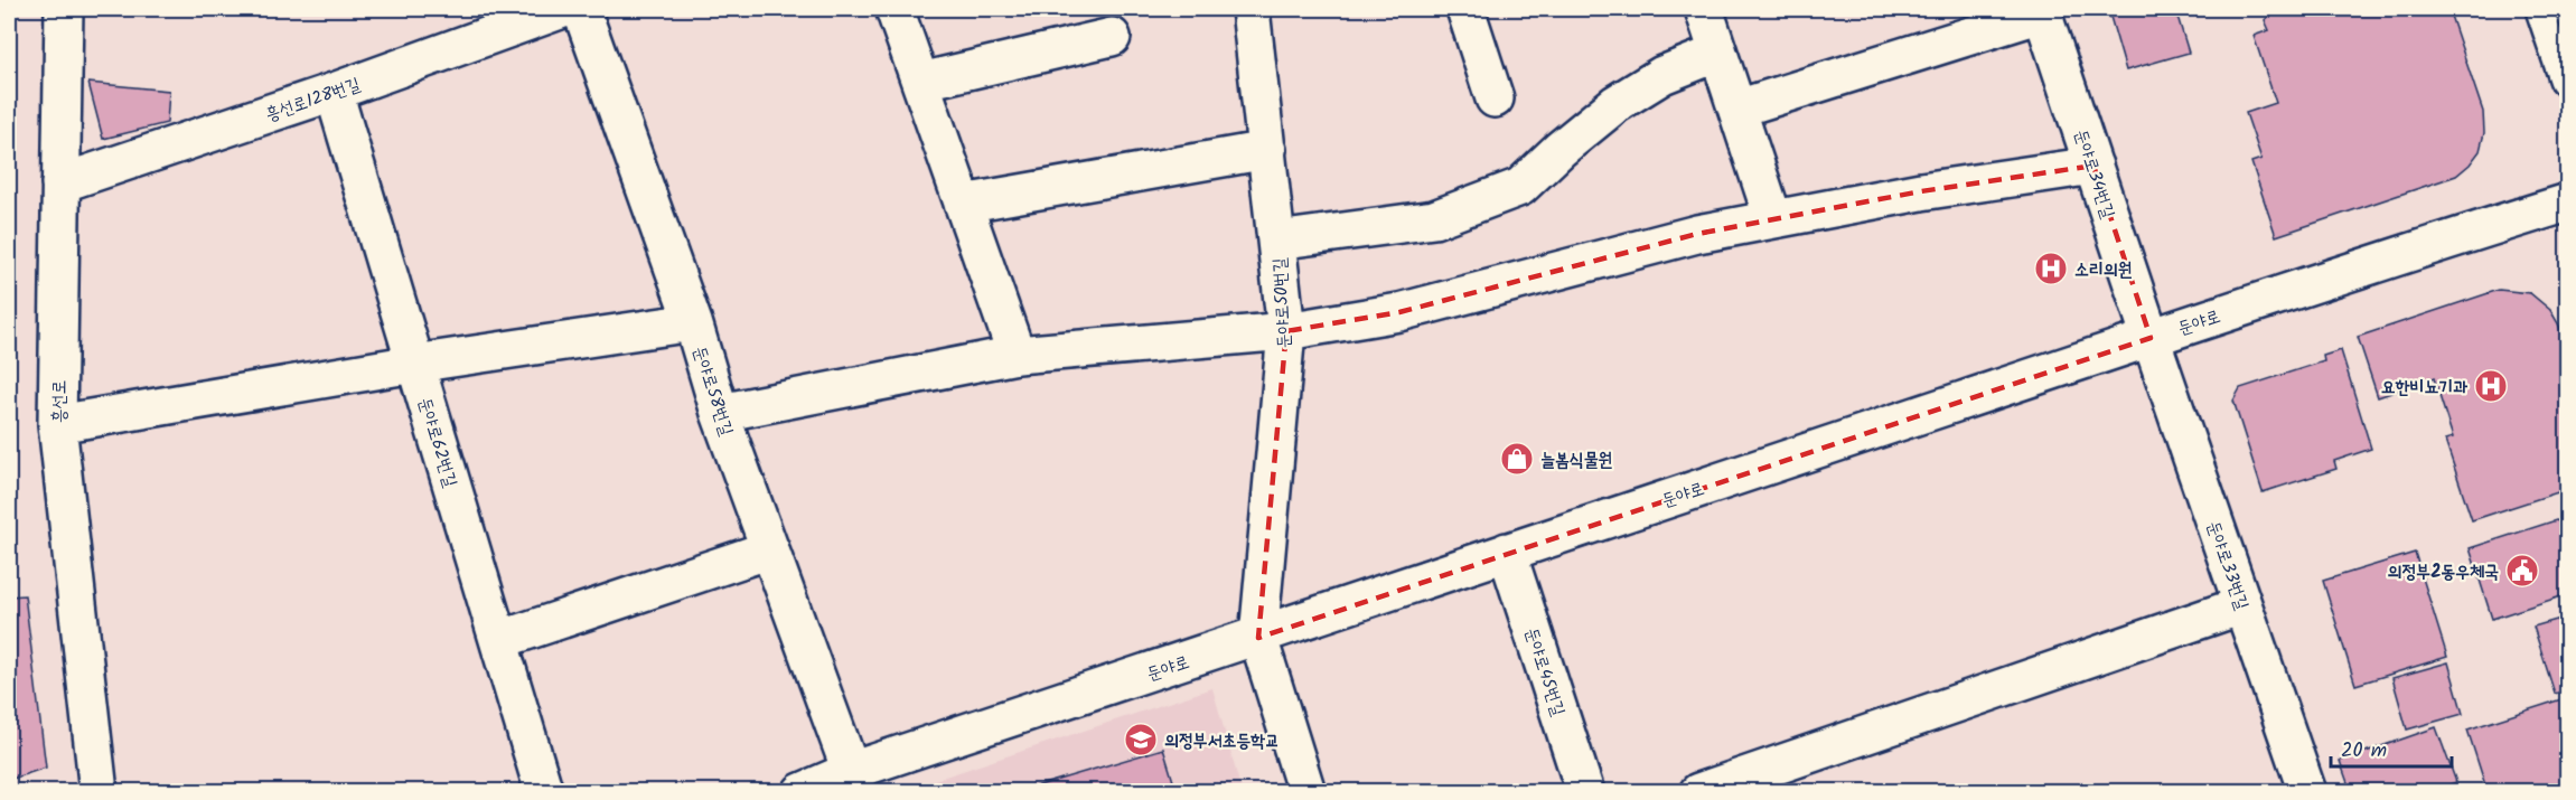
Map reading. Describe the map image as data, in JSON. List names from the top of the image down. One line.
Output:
{"streets":{"street":["흥선로128번길","둔야로34번길","둔야로50번길","둔야로","둔야로58번길","흥선로","둔야로62번길","둔야로33번길","둔야로45번길"]},"crossings":[["흥선로128번길","흥선로"],["흥선로128번길","둔야로62번길"],["둔야로34번길","둔야로"],["둔야로34번길","둔야로33번길"],["둔야로50번길","둔야로"],["둔야로","둔야로58번길"],["둔야로","둔야로33번길"],["둔야로","둔야로45번길"]],"places":{"hospital":["소리의원","요한비뇨기과"],"shop":["늘봄식물원"],"public building":["의정부2동우체국"],"school or university":["의정부서초등학교"]},"scale_bar":"20 m"}
